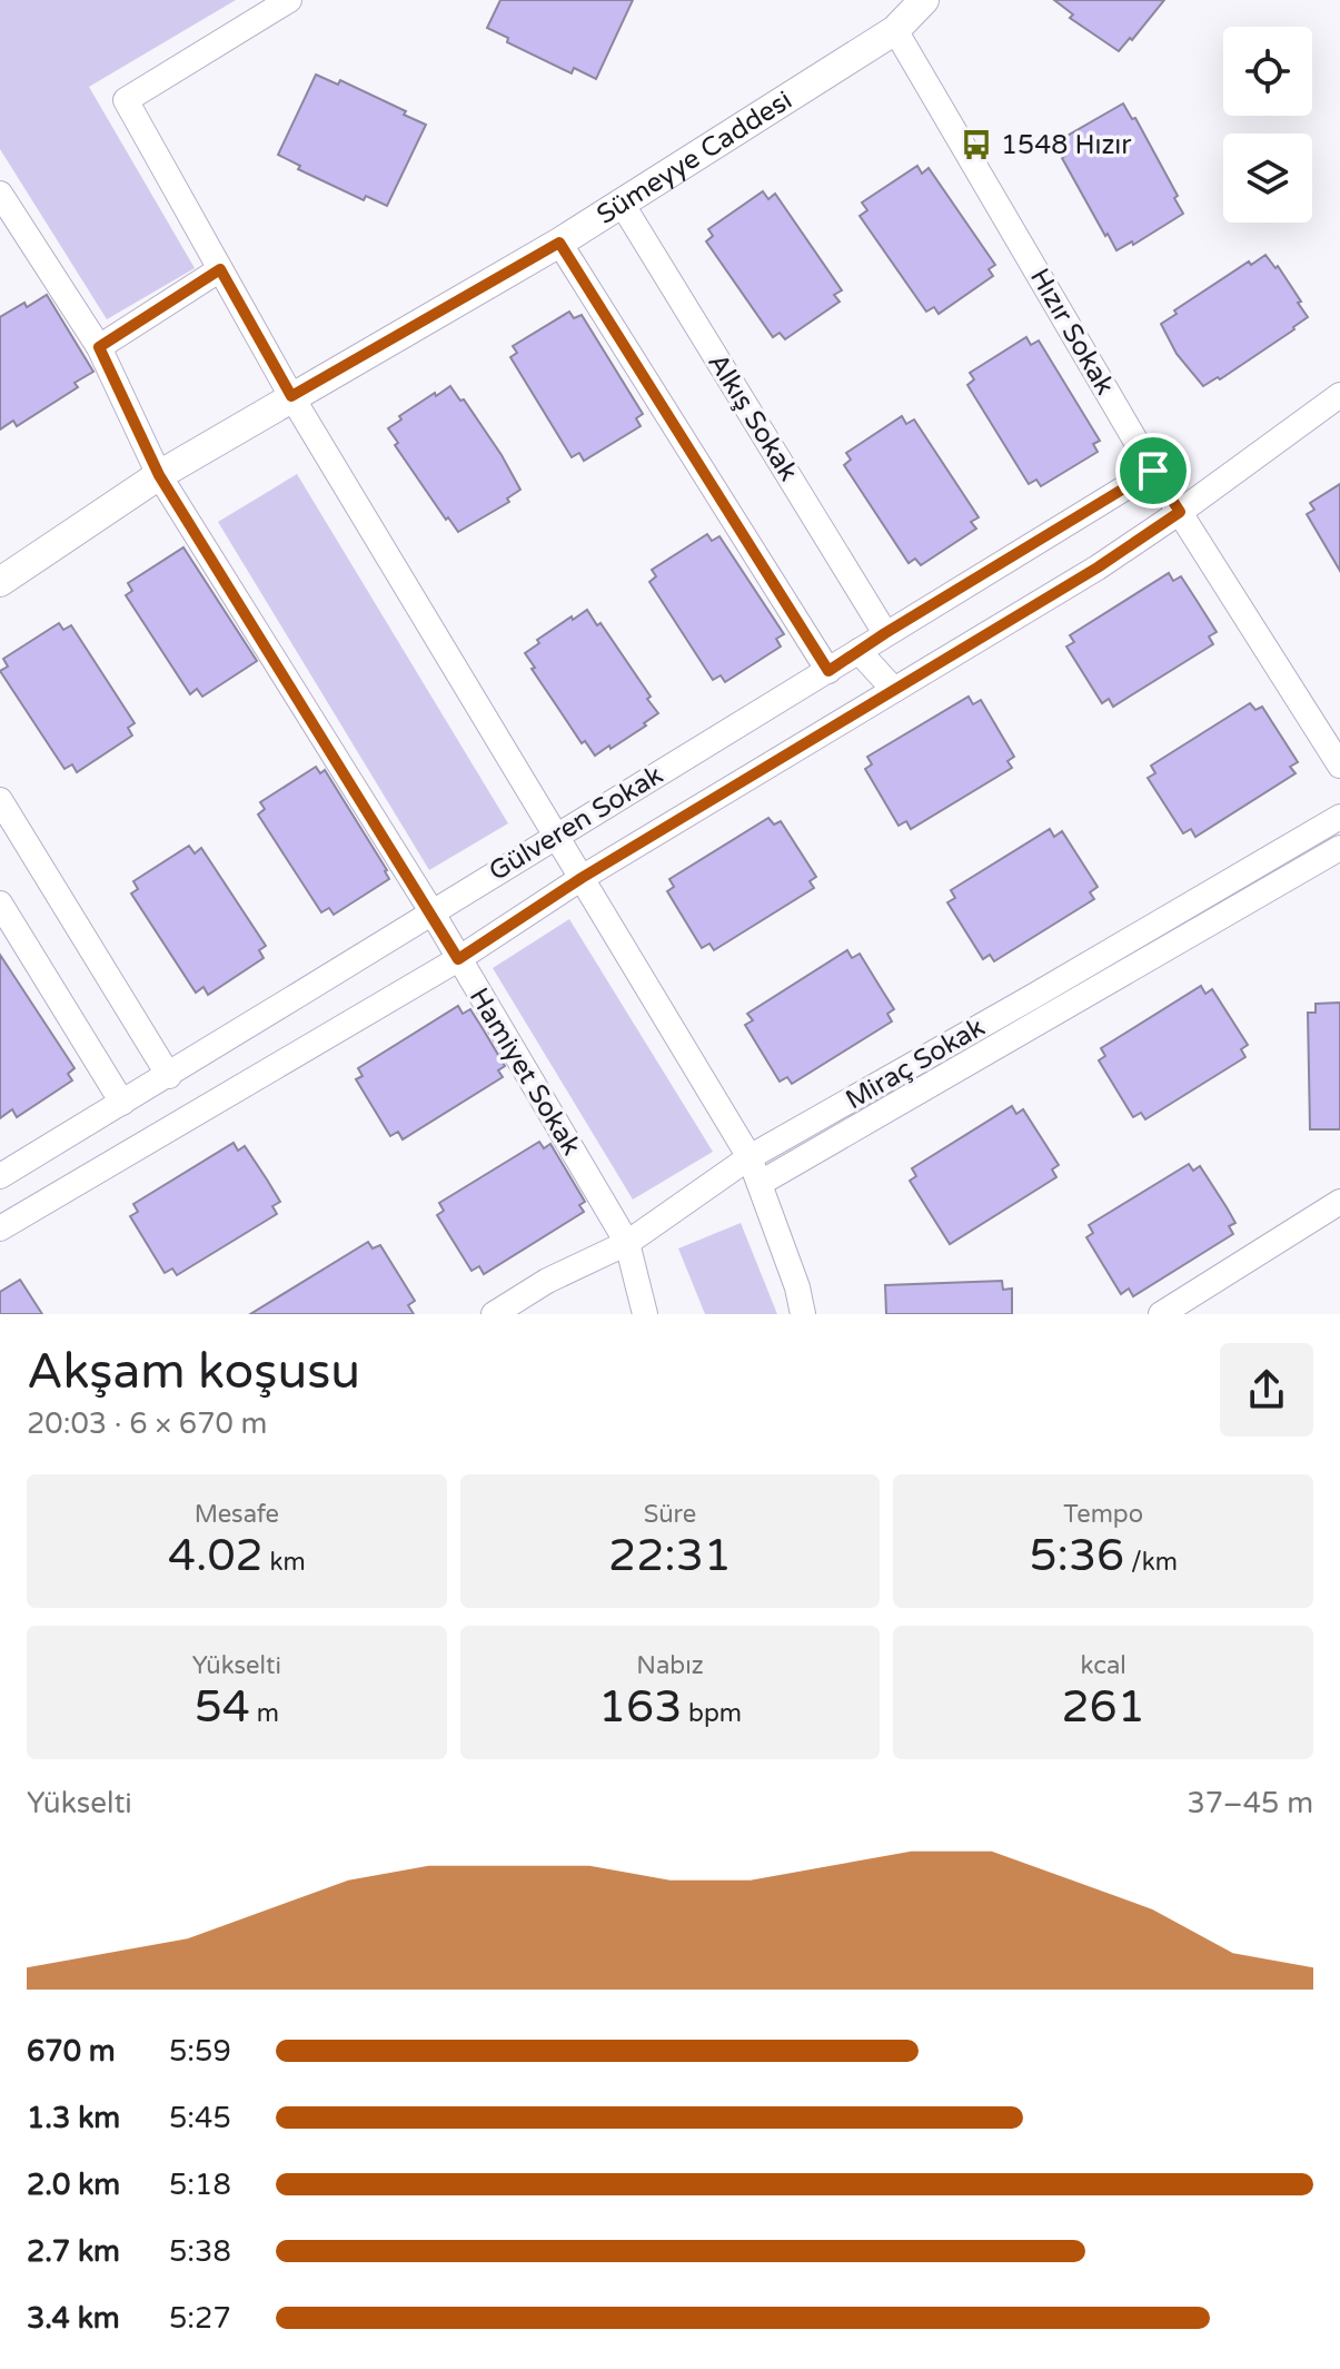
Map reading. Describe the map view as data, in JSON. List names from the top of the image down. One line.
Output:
{"streets":{"street":["Sümeyye Caddesi","Hızır Sokak","Alkış Sokak","Gülveren Sokak","Miraç Sokak","Hamiyet Sokak"]},"crossings":[["Sümeyye Caddesi","Hızır Sokak"],["Sümeyye Caddesi","Alkış Sokak"],["Sümeyye Caddesi","Hamiyet Sokak"],["Hızır Sokak","Gülveren Sokak"],["Alkış Sokak","Gülveren Sokak"],["Gülveren Sokak","Hamiyet Sokak"],["Miraç Sokak","Hamiyet Sokak"]],"places":{"bus stop":["1548 Hızır"]},"page":{"heading":["Akşam koşusu","20:03 · 6 × 670 m"],"stats":[["Mesafe","4.02 km"],["Süre","22:31"],["Tempo","5:36 /km"],["Yükselti","54 m"],["Nabız","163 bpm"],["kcal","261"]],"chart":["Yükselti","37–45 m"],"list":[{"name":"670 m","note":"5:59"},{"name":"1.3 km","note":"5:45"},{"name":"2.0 km","note":"5:18"},{"name":"2.7 km","note":"5:38"},{"name":"3.4 km","note":"5:27"}]}}
